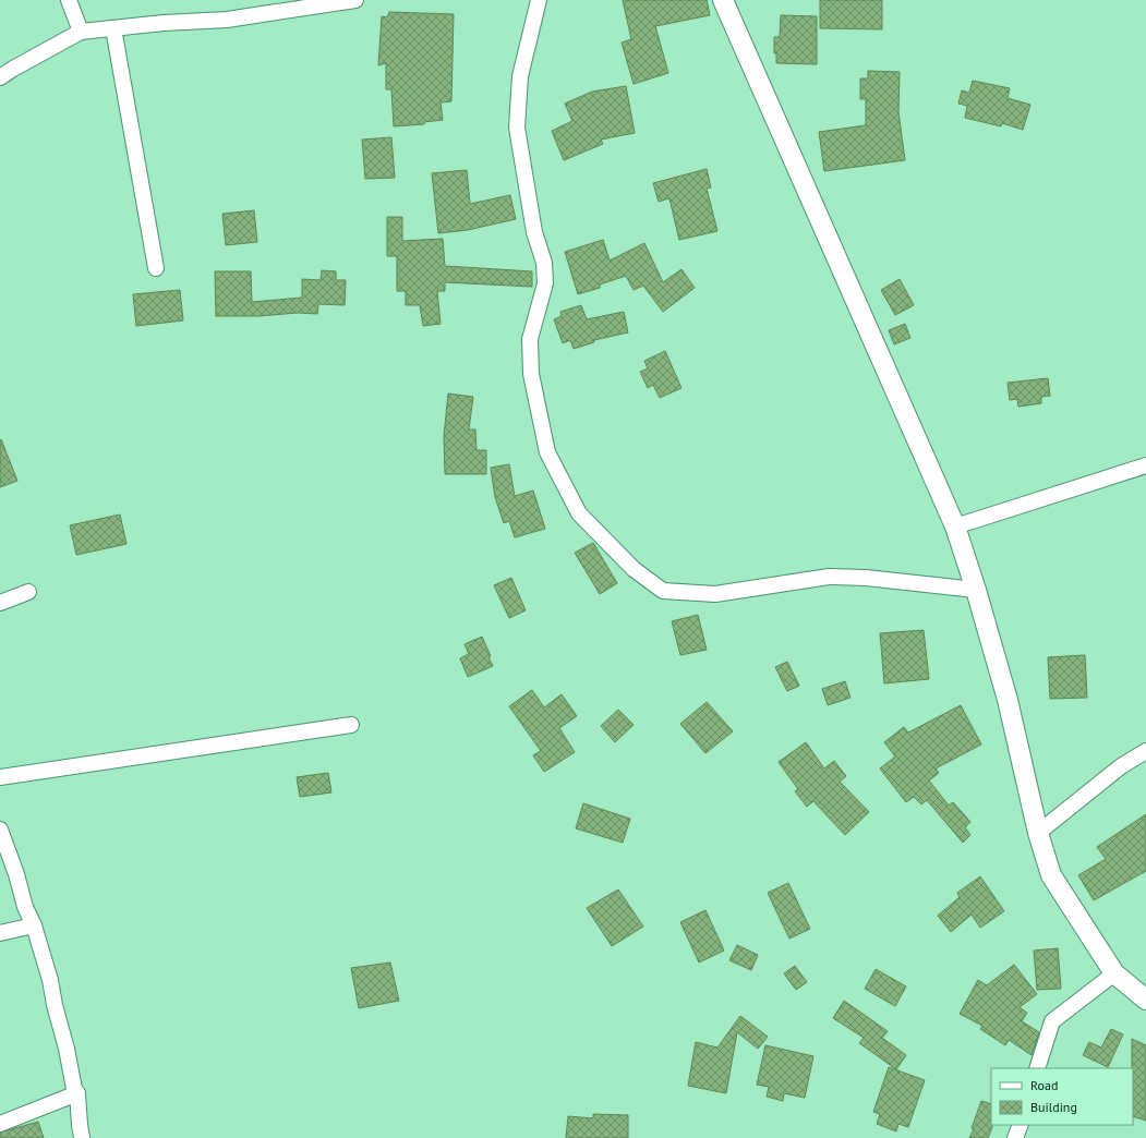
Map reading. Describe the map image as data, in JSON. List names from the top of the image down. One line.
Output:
{"legend":["Road","Building"]}
